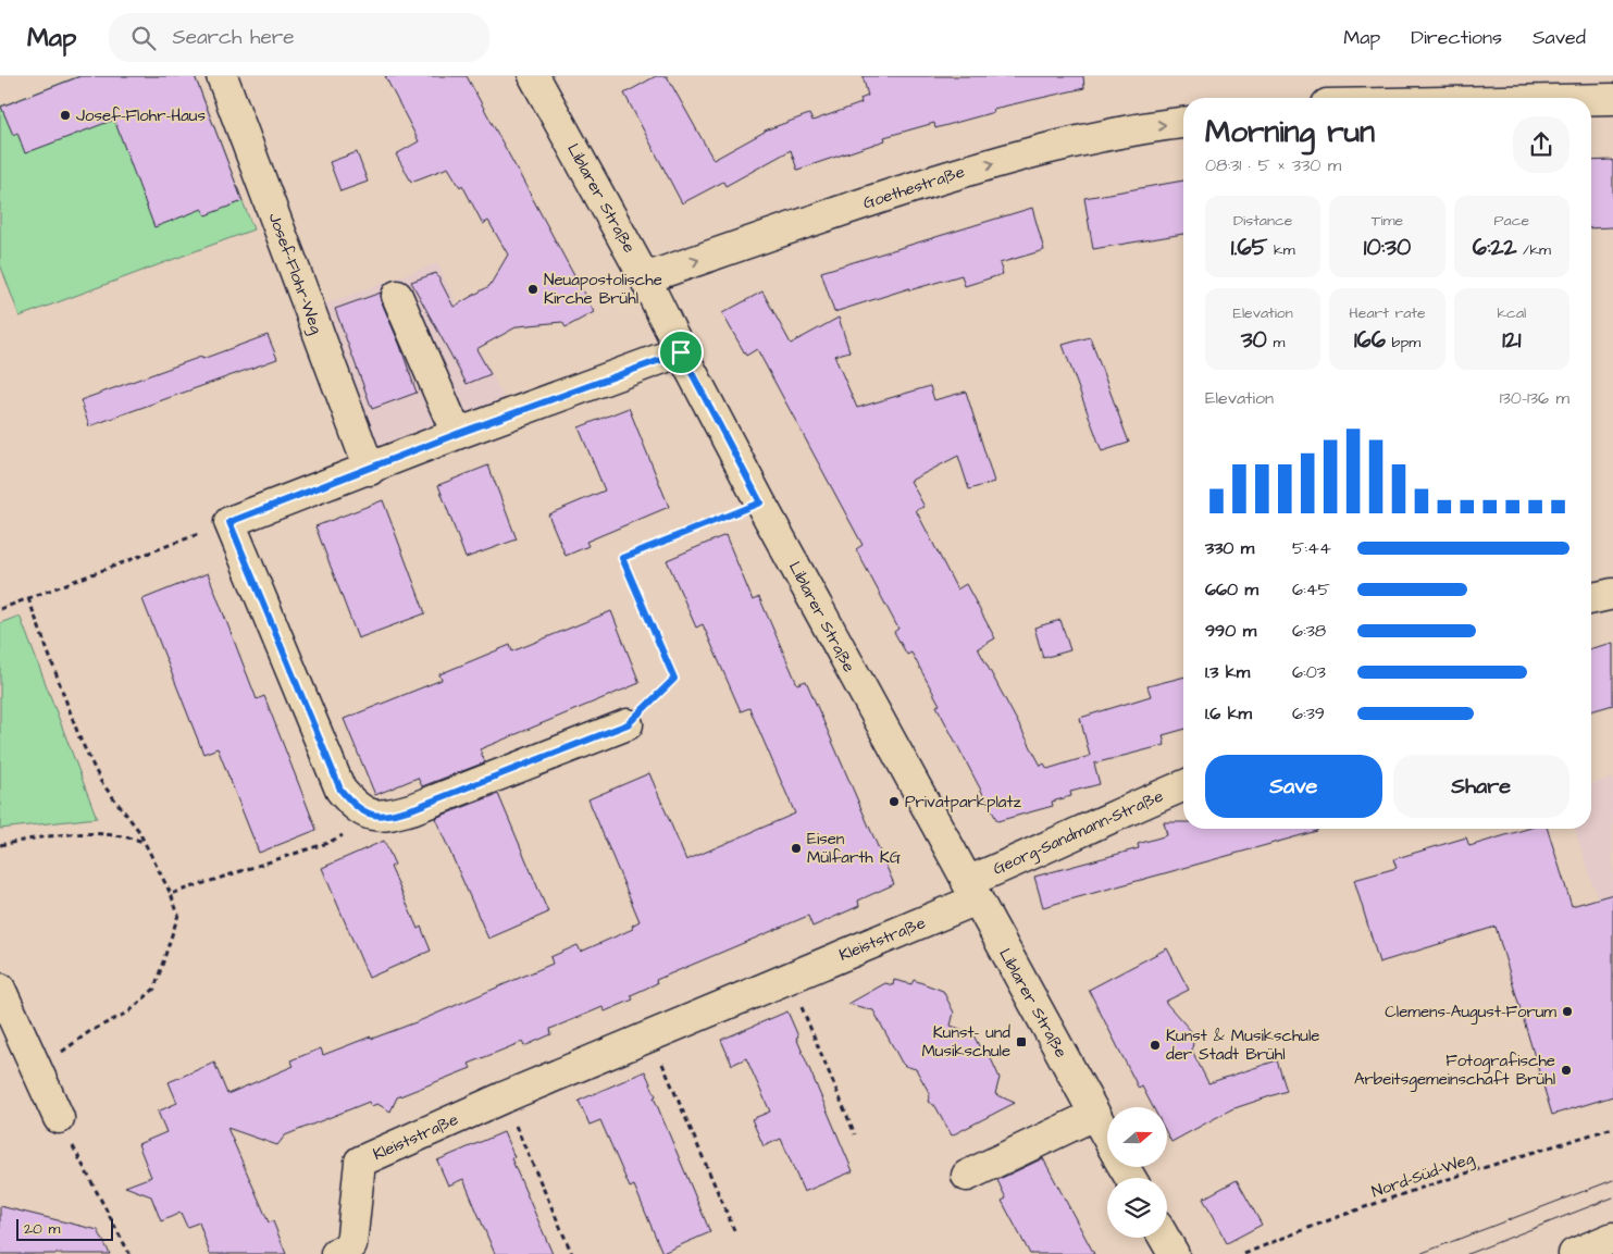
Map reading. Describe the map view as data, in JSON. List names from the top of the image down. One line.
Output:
{"streets":{"street":["Goethestraße","Liblarer Straße","Josef-Flohr-Weg","Georg-Sandmann-Straße","Kleiststraße"],"path":["Nord-Süd-Weg"]},"crossings":[["Goethestraße","Liblarer Straße"],["Liblarer Straße","Georg-Sandmann-Straße"],["Liblarer Straße","Kleiststraße"],["Georg-Sandmann-Straße","Kleiststraße"]],"one_way":["Goethestraße"],"places":{"other":["Josef-Flohr-Haus","Neuapostolische Kirche Brühl","Privatparkplatz","Eisen Mülfarth KG","Clemens-August-Forum","Kunst & Musikschule der Stadt Brühl","Fotografische Arbeitsgemeinschaft Brühl"],"transit":["Kunst- und Musikschule"]},"scale_bar":"20 m","north":"right","page":{"header":"Map","search":"Search here","nav":["Map","Directions","Saved"],"heading":["Morning run","08:31 · 5 × 330 m"],"stats":[["Distance","1.65 km"],["Time","10:30"],["Pace","6:22 /km"],["Elevation","30 m"],["Heart rate","166 bpm"],["kcal","121"]],"chart":["Elevation","130–136 m"],"list":[{"name":"330 m","note":"5:44"},{"name":"660 m","note":"6:45"},{"name":"990 m","note":"6:38"},{"name":"1.3 km","note":"6:03"},{"name":"1.6 km","note":"6:39"}],"buttons":["Save","Share"],"scale":"20 m"}}
